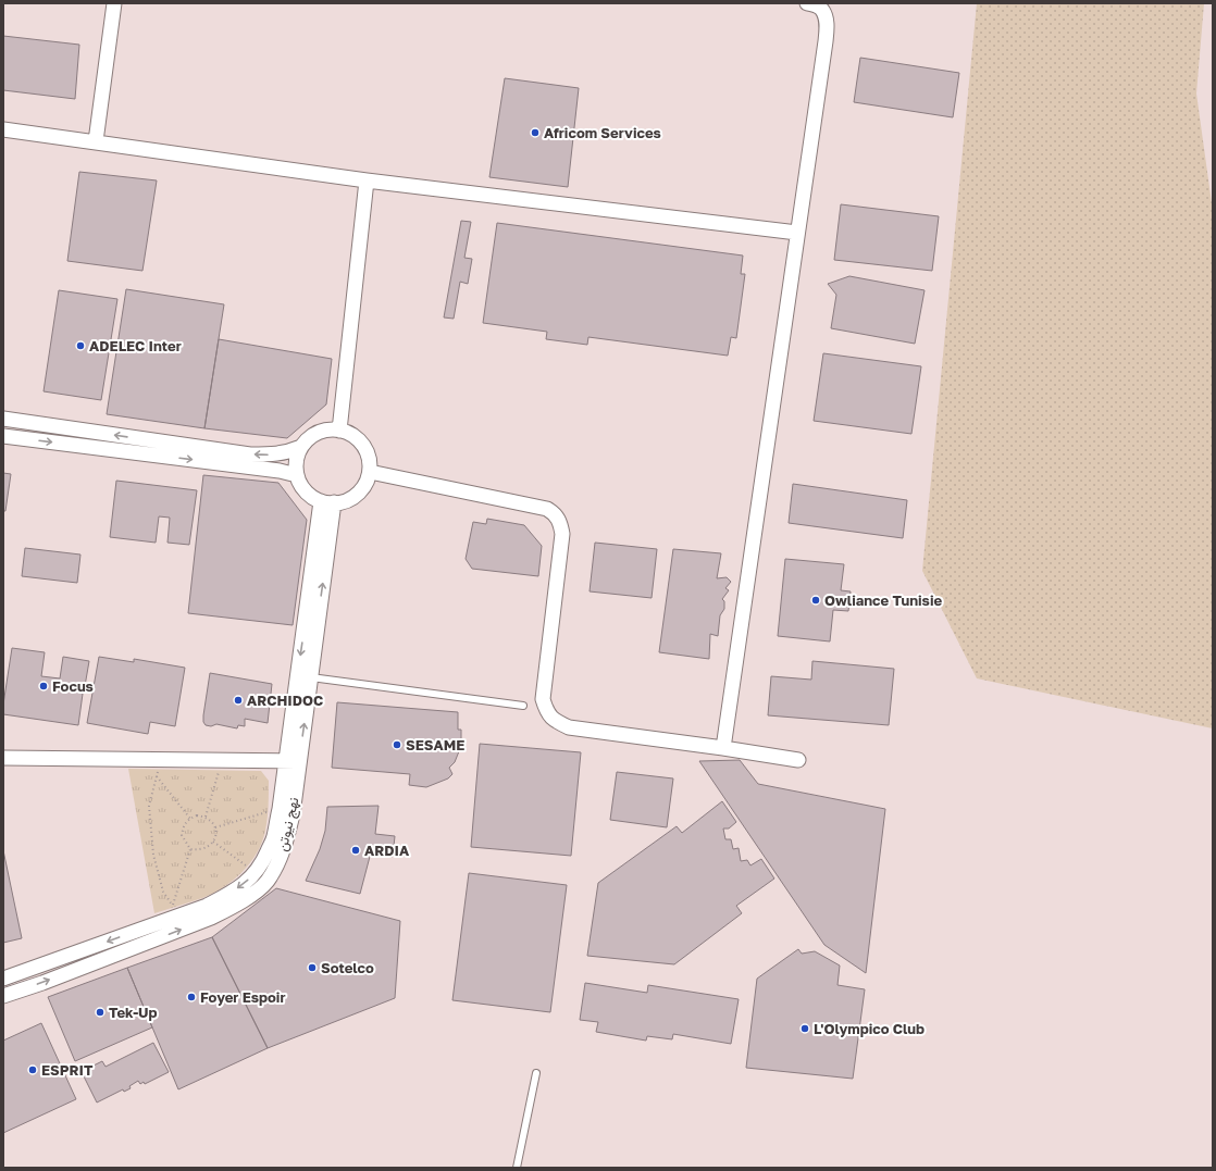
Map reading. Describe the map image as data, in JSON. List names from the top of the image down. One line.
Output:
{"streets":{"street":["نهج نيوتن"]},"places":["Africom Services","ADELEC Inter","Owliance Tunisie","Focus","ARCHIDOC","SESAME","ARDIA","Sotelco","Foyer Espoir","Tek-Up","L'Olympico Club","ESPRIT"]}
